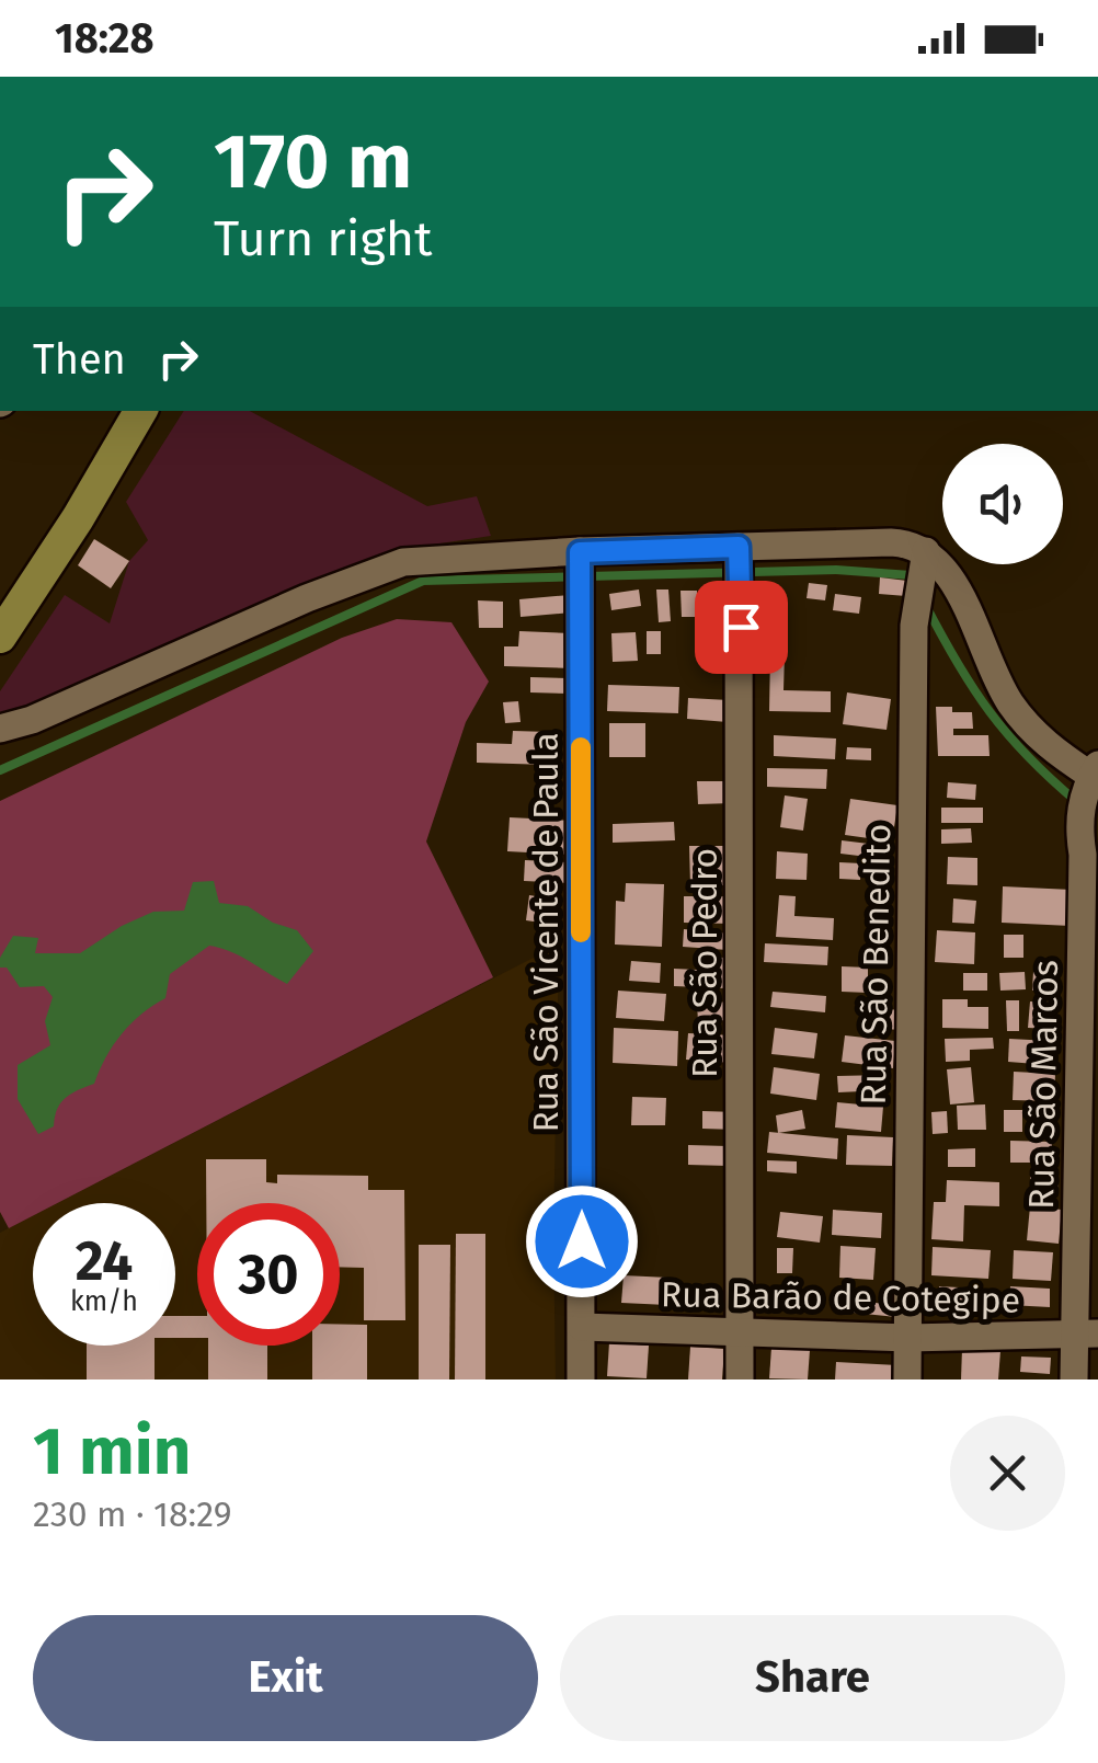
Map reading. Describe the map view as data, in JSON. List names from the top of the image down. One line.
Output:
{"streets":{"street":["Rua São Vicente de Paula","Rua São Pedro","Rua São Benedito","Rua São Marcos","Rua Barão de Cotegipe"]},"crossings":[["Rua São Vicente de Paula","Rua Barão de Cotegipe"],["Rua São Pedro","Rua Barão de Cotegipe"],["Rua São Benedito","Rua Barão de Cotegipe"],["Rua São Marcos","Rua Barão de Cotegipe"]],"page":{"status":"18:28","turn":["170 m","Turn right"],"then":"Then","speed":"24 km/h","limit":"30","heading":["1 min","230 m · 18:29"],"buttons":["Exit","Share"]}}
